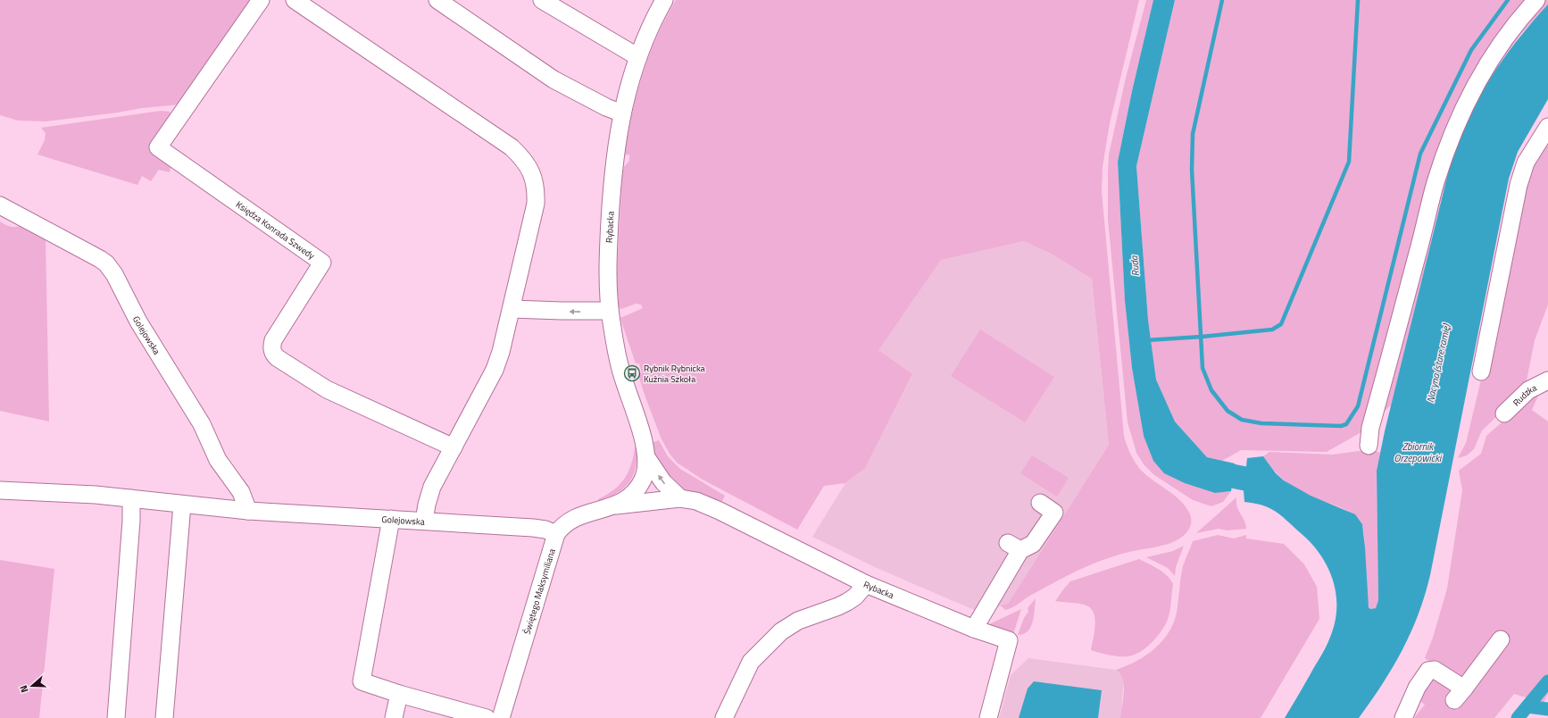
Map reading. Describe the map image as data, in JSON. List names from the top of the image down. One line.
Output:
{"streets":{"street":["Rybacka","Księdza Konrada Szwedy","Golejowska","Rudzka","Świętego Maksymiliana"]},"crossings":[["Golejowska","Świętego Maksymiliana"]],"water":["Ruda","Nacyna (stare ramię)","Zbiornik Orzepowicki"],"places":{"bus stop":["Rybnik Rybnicka Kuźnia Szkoła"]},"north":"left"}
